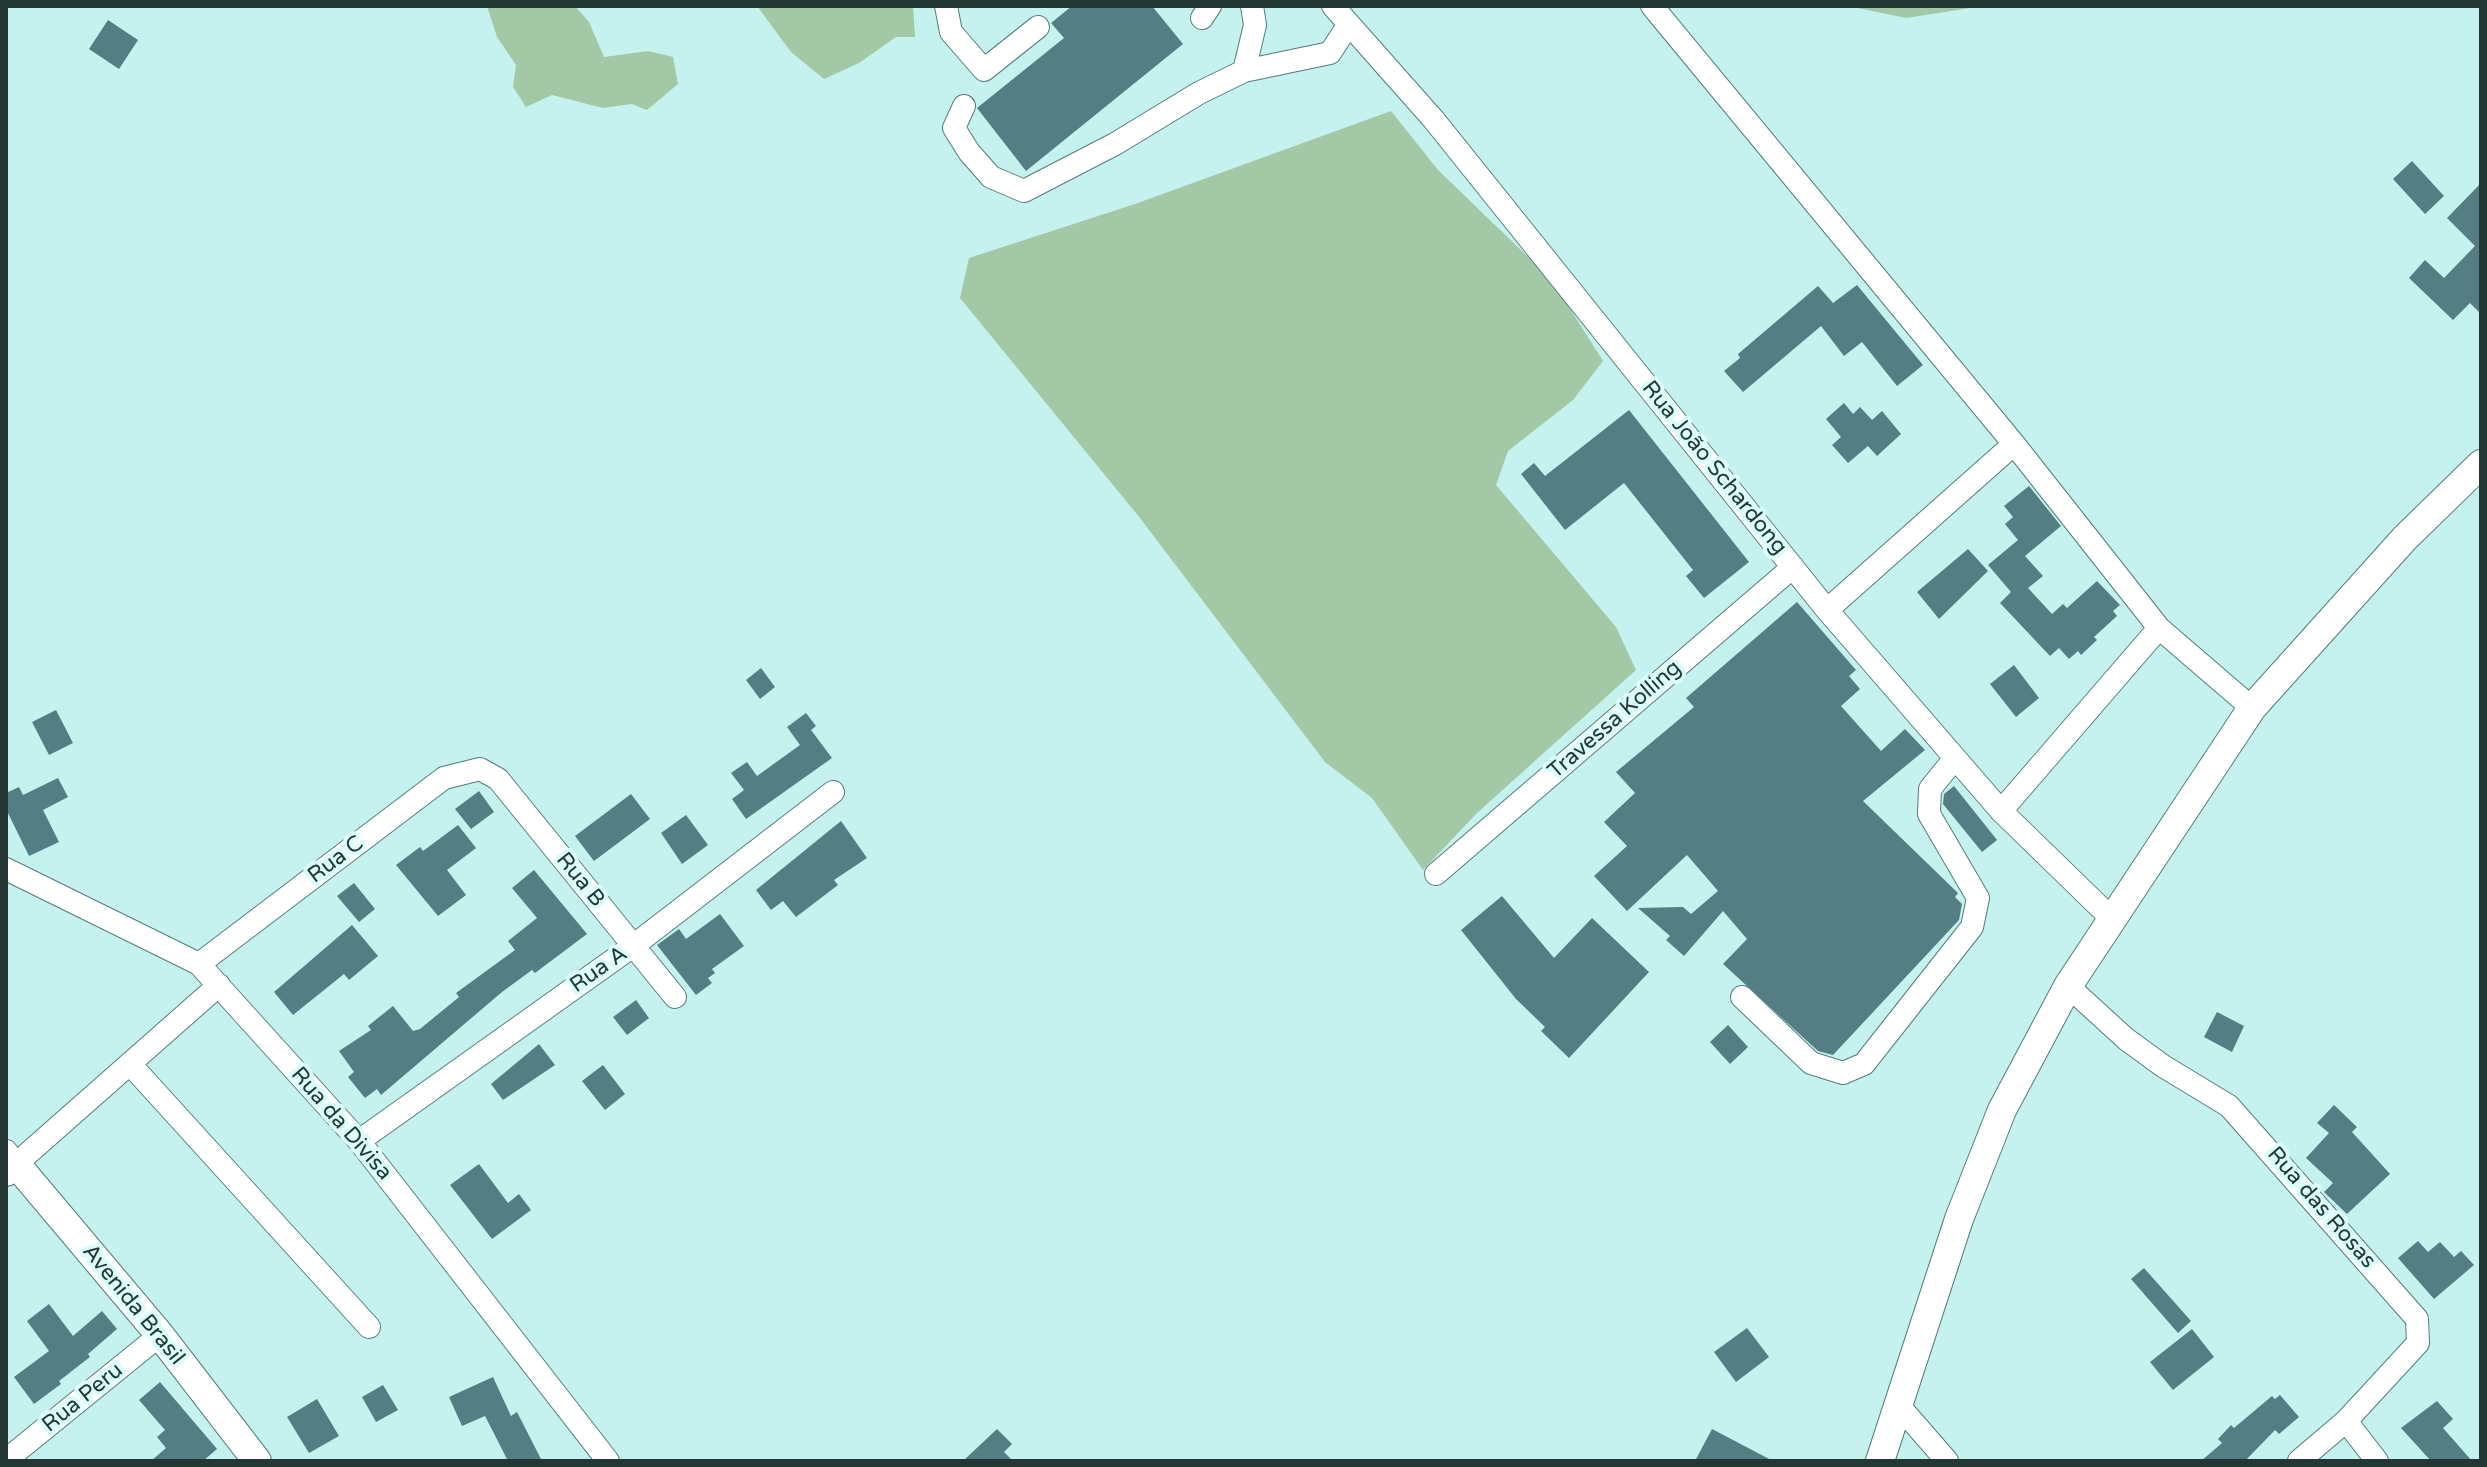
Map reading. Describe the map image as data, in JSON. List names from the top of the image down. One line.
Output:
{"streets":{"main road":["Avenida Brasil"],"street":["Rua João Schardong","Travessa Kolling","Rua C","Rua B","Rua A","Rua da Divisa","Rua das Rosas","Rua Peru"]},"crossings":[["Rua João Schardong","Travessa Kolling"],["Rua C","Rua B"],["Rua C","Rua da Divisa"],["Rua B","Rua A"],["Rua A","Rua da Divisa"],["Avenida Brasil","Rua Peru"]]}
